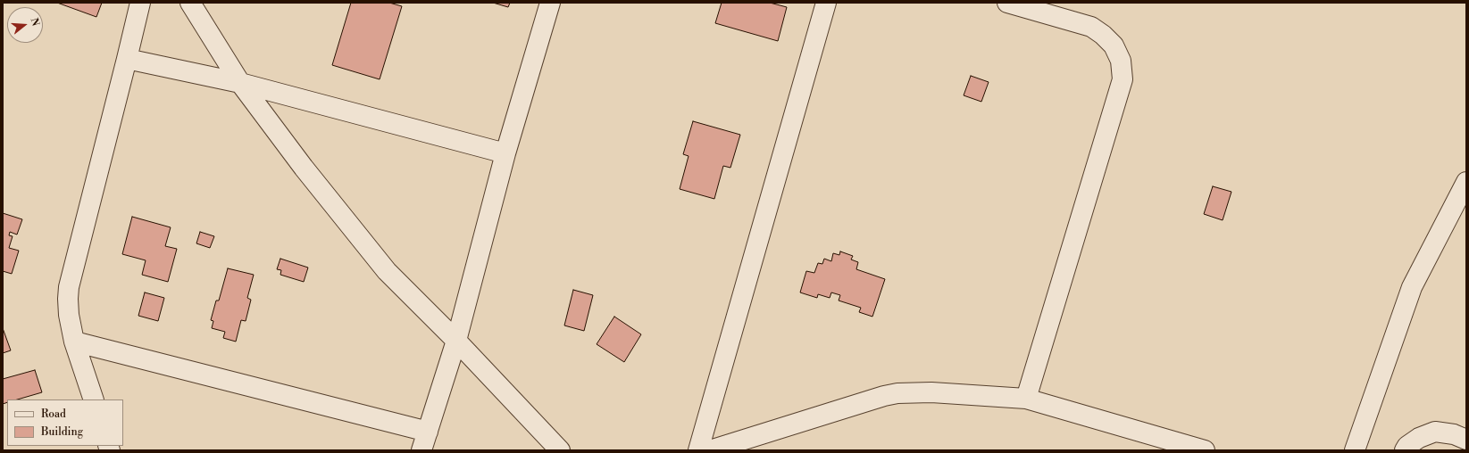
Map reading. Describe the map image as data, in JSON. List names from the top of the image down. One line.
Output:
{"legend":["Road","Building"],"north":"right"}
